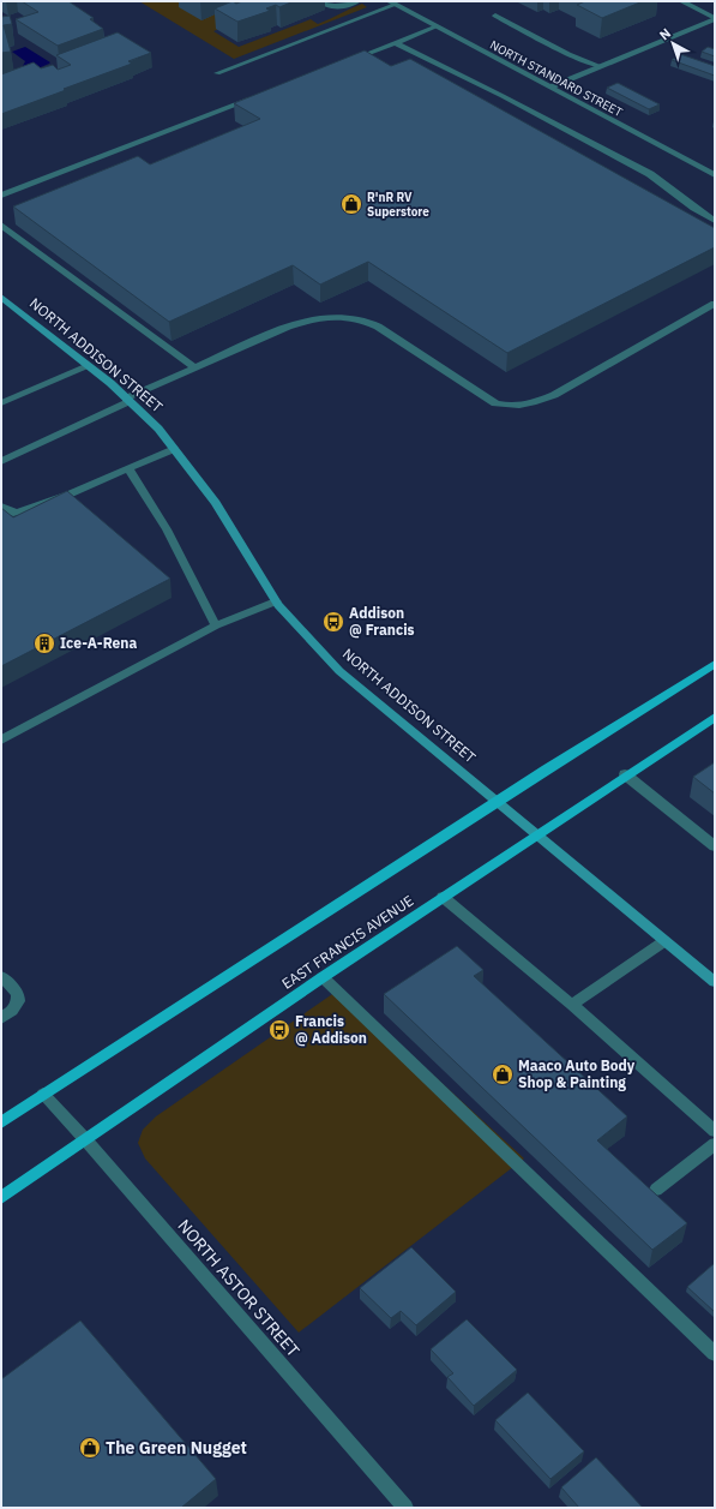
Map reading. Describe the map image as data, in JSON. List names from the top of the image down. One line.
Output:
{"streets":{"main road":["EAST FRANCIS AVENUE"],"street":["NORTH STANDARD STREET","NORTH ADDISON STREET","NORTH ASTOR STREET"]},"crossings":[["NORTH ADDISON STREET","EAST FRANCIS AVENUE"],["EAST FRANCIS AVENUE","NORTH ASTOR STREET"]],"places":{"shop":["R'nR RV Superstore","Maaco Auto Body Shop & Painting","The Green Nugget"],"bus stop":["Addison @ Francis","Francis @ Addison"],"building":["Ice-A-Rena"]},"north":"top left"}
